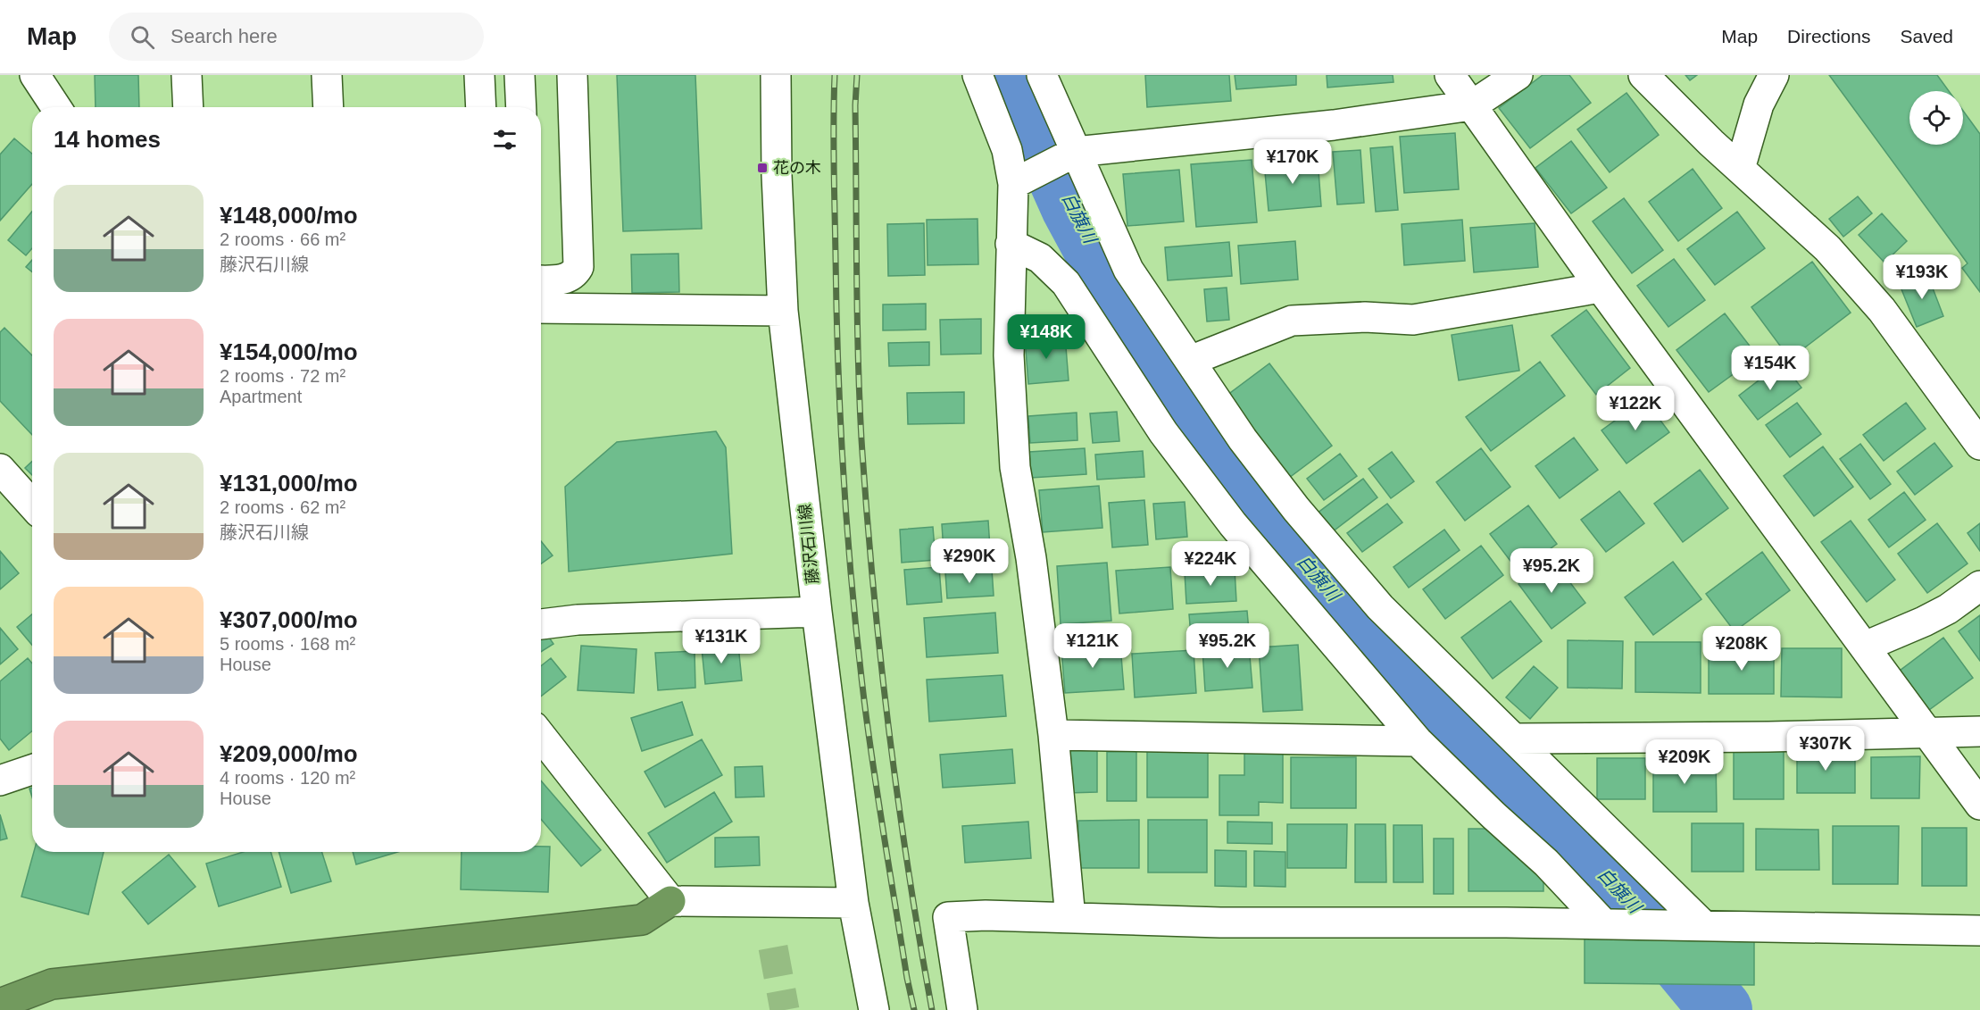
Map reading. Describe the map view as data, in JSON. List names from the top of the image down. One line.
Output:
{"streets":{"street":["藤沢石川線"]},"water":["白旗川"],"places":{"transit":["花の木"]},"page":{"header":"Map","search":"Search here","nav":["Map","Directions","Saved"],"heading":"14 homes","price":["¥170K","¥193K","¥148K","¥154K","¥122K","¥290K","¥224K","¥95.2K","¥131K","¥121K","¥95.2K","¥208K","¥307K","¥209K"],"list":[{"name":"¥148,000/mo","note":"2 rooms · 66 m² · 藤沢石川線"},{"name":"¥154,000/mo","note":"2 rooms · 72 m² · Apartment"},{"name":"¥131,000/mo","note":"2 rooms · 62 m² · 藤沢石川線"},{"name":"¥307,000/mo","note":"5 rooms · 168 m² · House"},{"name":"¥209,000/mo","note":"4 rooms · 120 m² · House"}]}}
